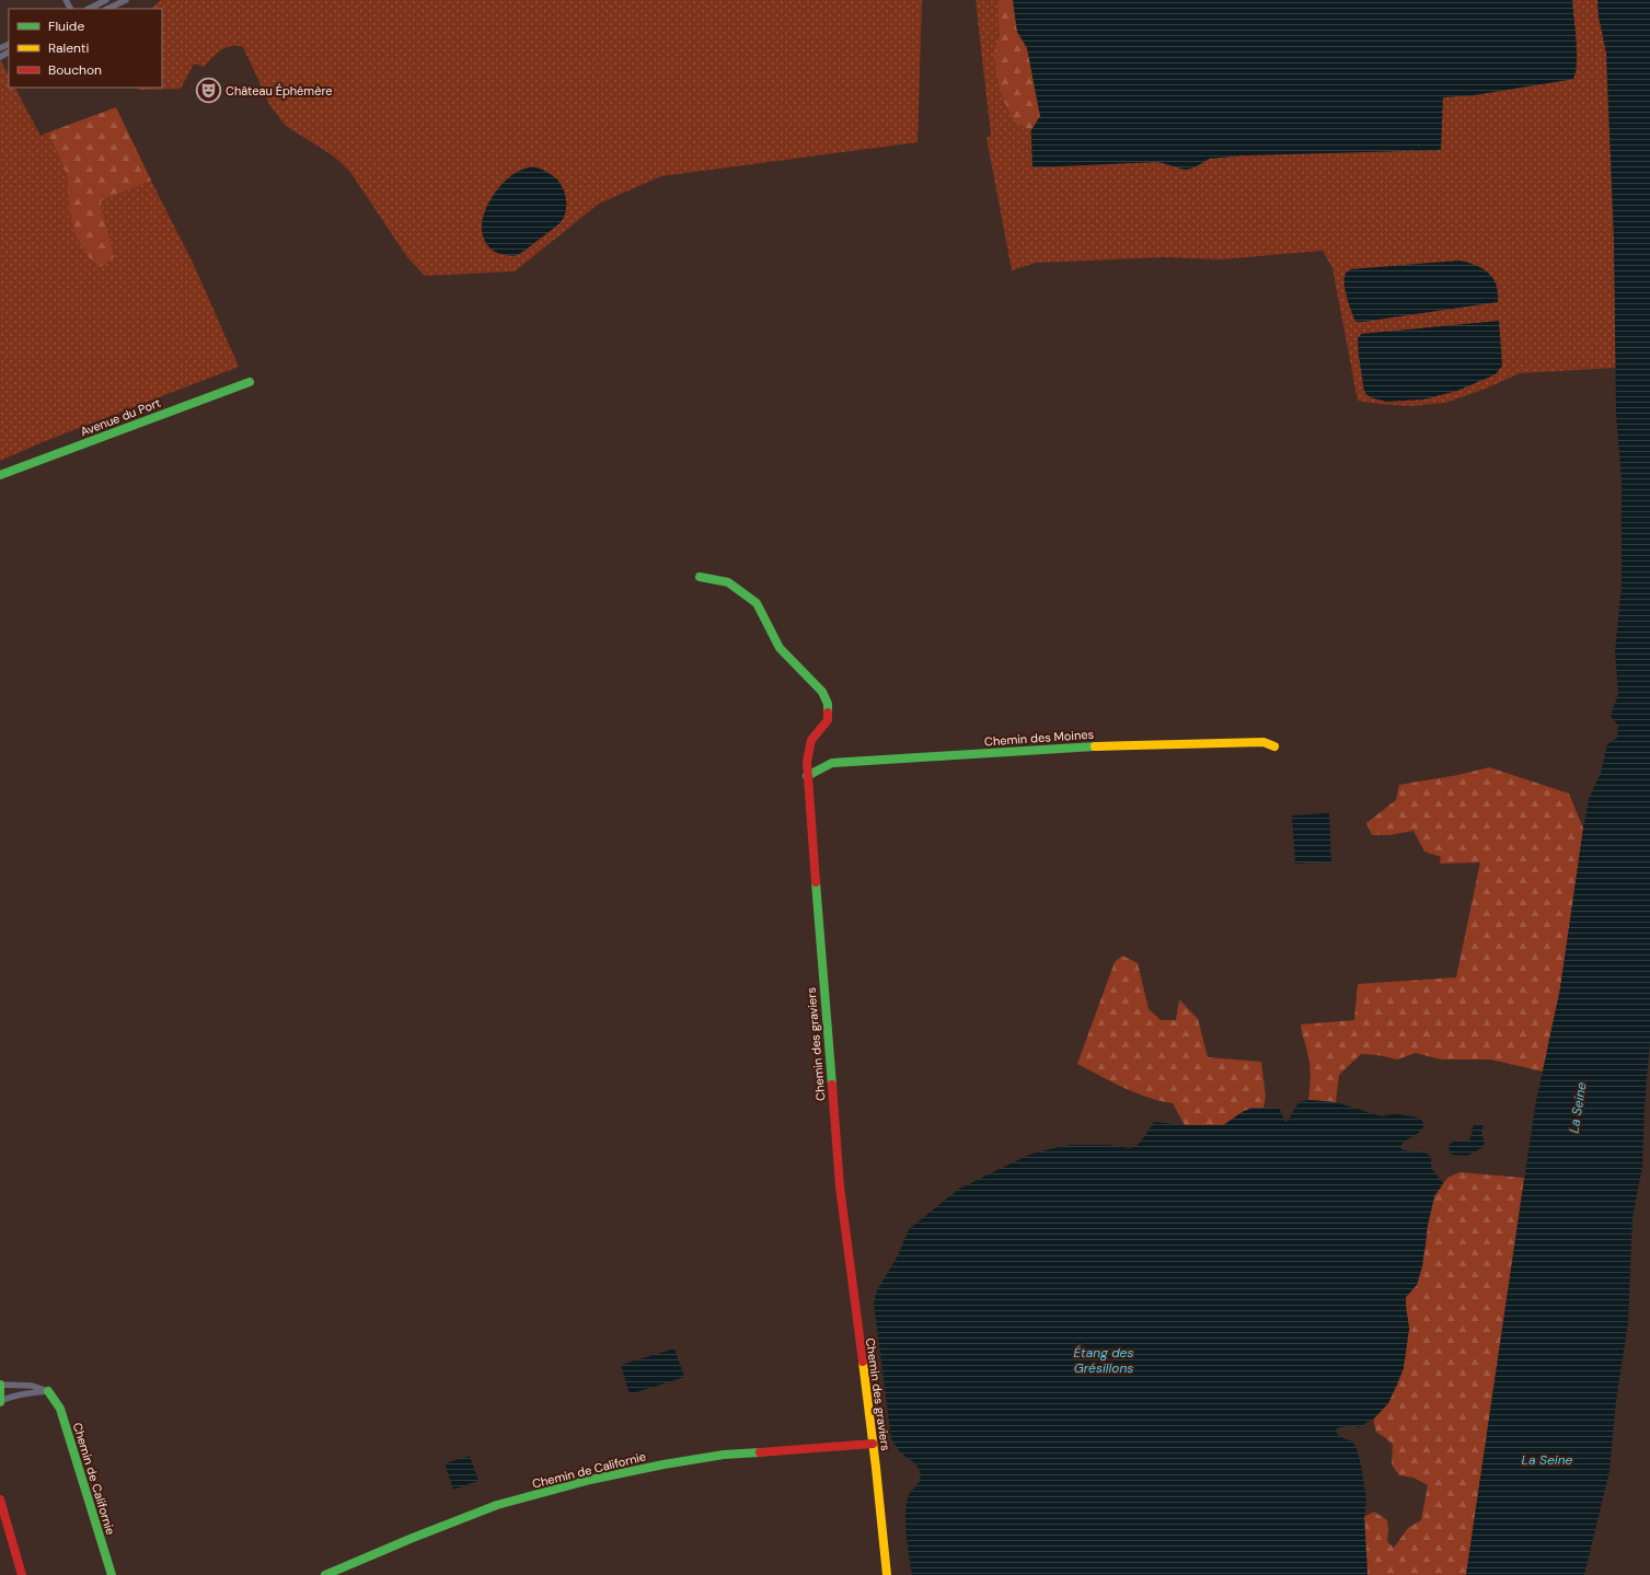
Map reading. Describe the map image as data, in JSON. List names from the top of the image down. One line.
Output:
{"streets":{"street":["Avenue du Port","Chemin des Moines","Chemin des graviers","Chemin de Californie"]},"crossings":[["Chemin des Moines","Chemin des graviers"],["Chemin des graviers","Chemin de Californie"]],"water":["La Seine","Étang des Grésillons"],"places":{"theatre":["Château Éphémère"]},"legend":["Fluide","Ralenti","Bouchon"]}
